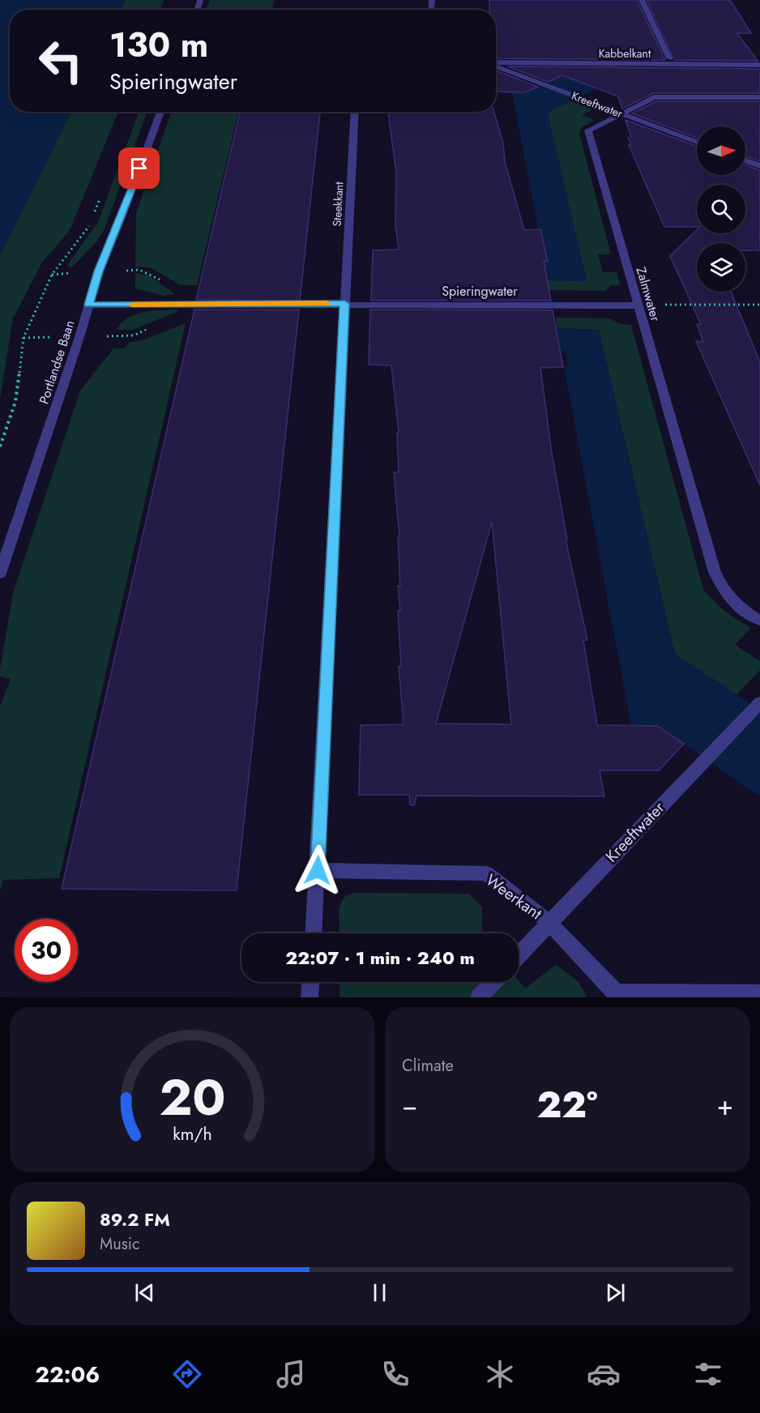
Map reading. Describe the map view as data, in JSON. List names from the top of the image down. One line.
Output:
{"streets":{"street":["Kabbelkant","Kreeftwater","Steekkant","Spieringwater","Zalmwater","Portlandse Baan","Weerkant"]},"crossings":[["Kreeftwater","Zalmwater"],["Kreeftwater","Weerkant"],["Steekkant","Spieringwater"],["Spieringwater","Zalmwater"],["Spieringwater","Portlandse Baan"]],"north":"right","page":{"turn":["130 m","Spieringwater"],"limit":"30","trip":"22:07 · 1 min · 240 m","tile":"Climate","heat":["−","22°","+"],"song":["89.2 FM","Music"],"tabs":"22:06","gauge":["20","km/h"]}}
